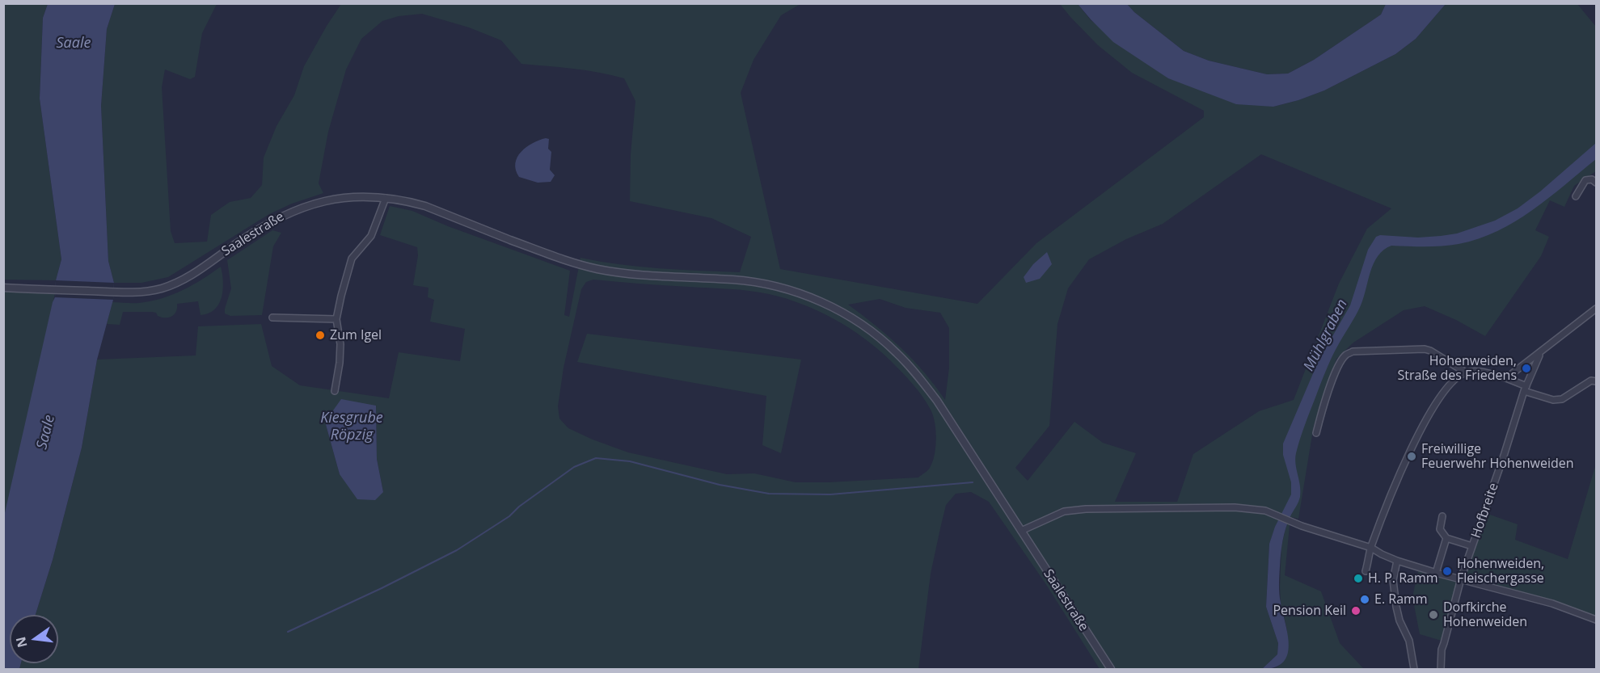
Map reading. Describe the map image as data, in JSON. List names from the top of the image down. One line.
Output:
{"streets":{"street":["Saalestraße","Hofbreite"]},"water":["Saale","Mühlgraben","Kiesgrube Röpzig"],"places":["Zum Igel","Hohenweiden, Straße des Friedens","Freiwillige Feuerwehr Hohenweiden","Hohenweiden, Fleischergasse","H. P. Ramm","E. Ramm","Pension Keil","Dorfkirche Hohenweiden"],"north":"left"}
